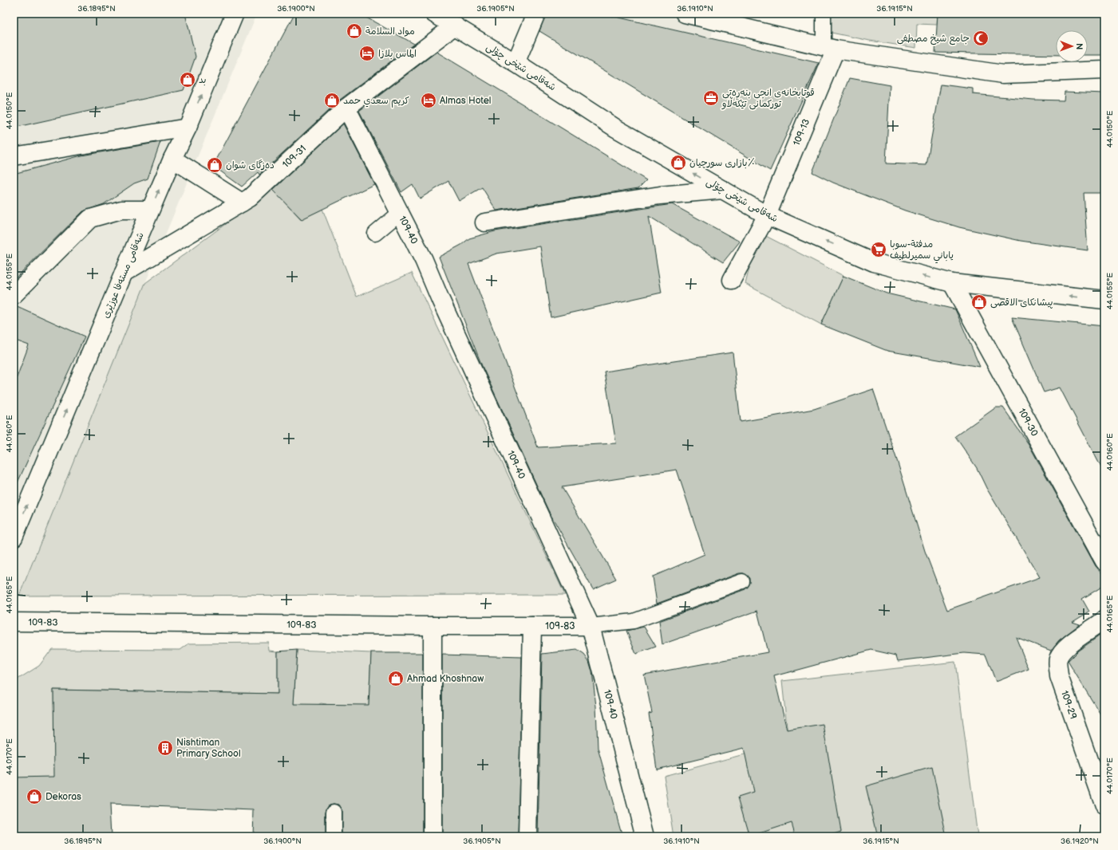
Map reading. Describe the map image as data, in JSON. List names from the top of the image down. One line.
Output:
{"streets":{"street":["شەقامی شێخی چۆلی","109-13","109-31","109-40","شەقامی مستەفا عوزێری","109-30","109-83","109-29"]},"crossings":[["شەقامی شێخی چۆلی","109-13"],["شەقامی شێخی چۆلی","109-31"],["شەقامی شێخی چۆلی","109-30"],["109-31","109-40"],["109-31","شەقامی مستەفا عوزێری"],["109-40","109-83"]],"one_way":["شەقامی شێخی چۆلی","شەقامی مستەفا عوزێری"],"places":{"shop":["مواد السلامة","بد","كريم سعدي حمد","بازاری سورچیان٪","دەزگای شوان","پيشانكاى الاقصى","Ahmad Khoshnaw","Dekoras"],"mosque":["جامع شيخ مصطفى"],"hotel":["الماس بلازا","Almas Hotel"],"office":["قوتابخانەی انجی بنەڕەتی تورکمانی تێکەڵاو"],"supermarket":["مدفئة-سوبا ياباني سميرلطيف"],"building":["Nishtiman Primary School"]},"north":"right","coordinates":["36.1895°N","36.1900°N","36.1905°N","36.1910°N","36.1915°N","44.0150°E","44.0155°E","44.0160°E","44.0165°E","44.0170°E","36.1920°N"]}
